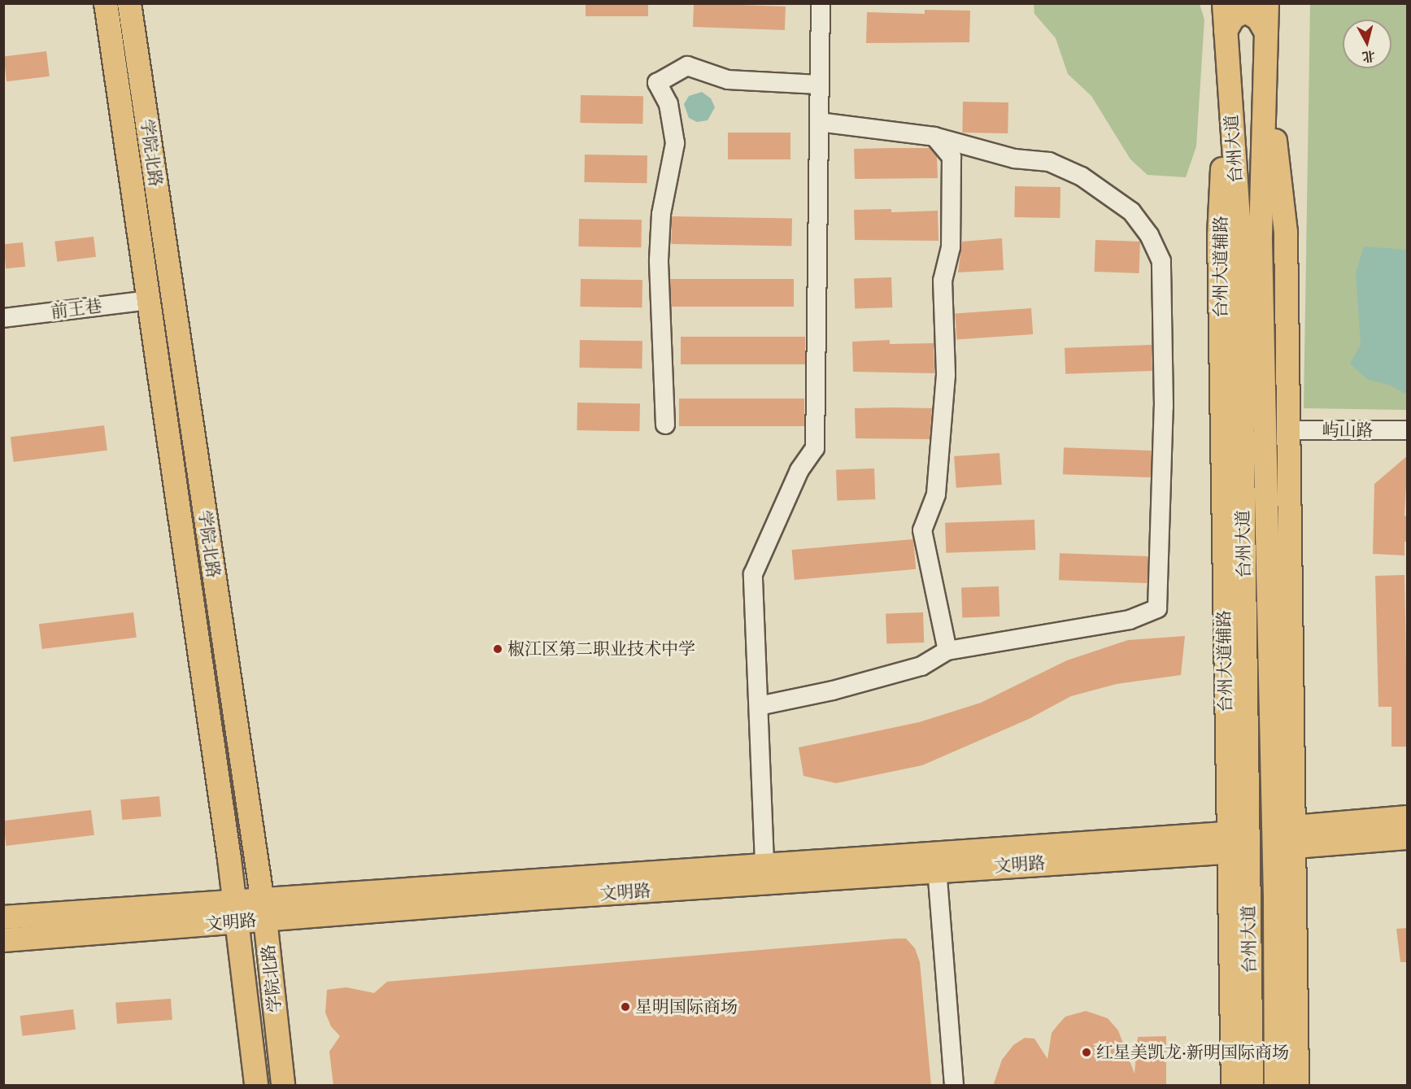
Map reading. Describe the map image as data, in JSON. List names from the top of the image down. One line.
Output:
{"streets":{"main road":["台州大道","学院北路","台州大道辅路","文明路"],"street":["前王巷","屿山路"]},"crossings":[["台州大道","台州大道辅路"],["台州大道","文明路"],["学院北路","前王巷"],["学院北路","文明路"],["台州大道辅路","文明路"]],"places":["椒江区第二职业技术中学","星明国际商场","红星美凯龙·新明国际商场"],"north":"bottom"}
